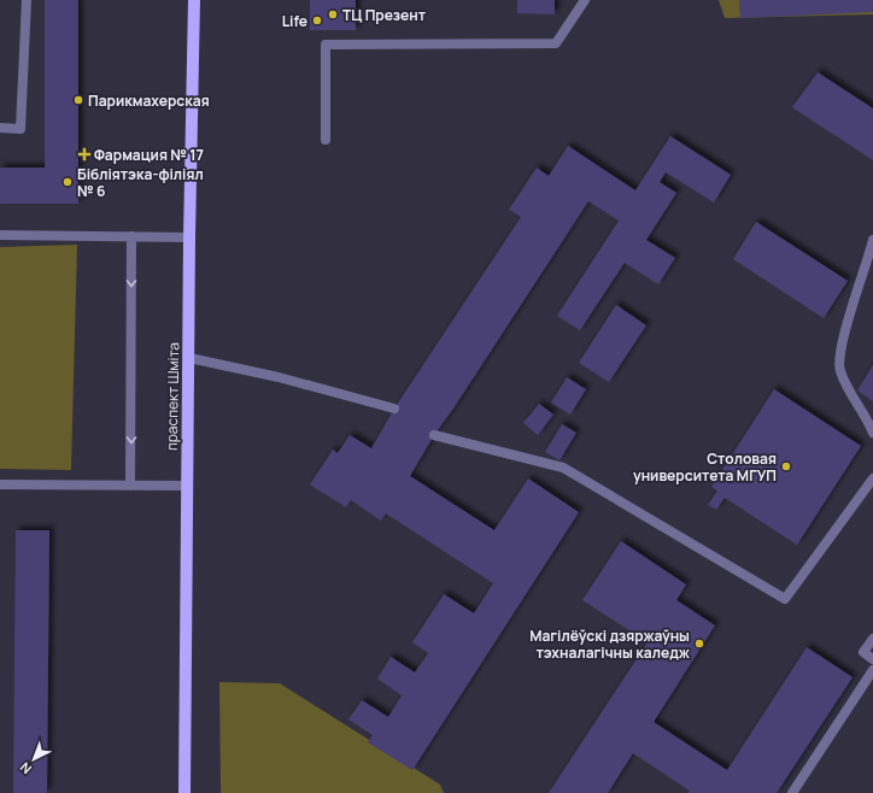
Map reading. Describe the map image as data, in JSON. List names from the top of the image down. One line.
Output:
{"streets":{"main road":["праспект Шміта"]},"places":{"other":["ТЦ Презент","Life","Парикмахерская","Бібліятэка-філіял № 6","Столовая университета МГУП","Магілёўскі дзяржаўны тэхналагічны каледж"],"health":["Фармация № 17"]},"north":"bottom left"}
